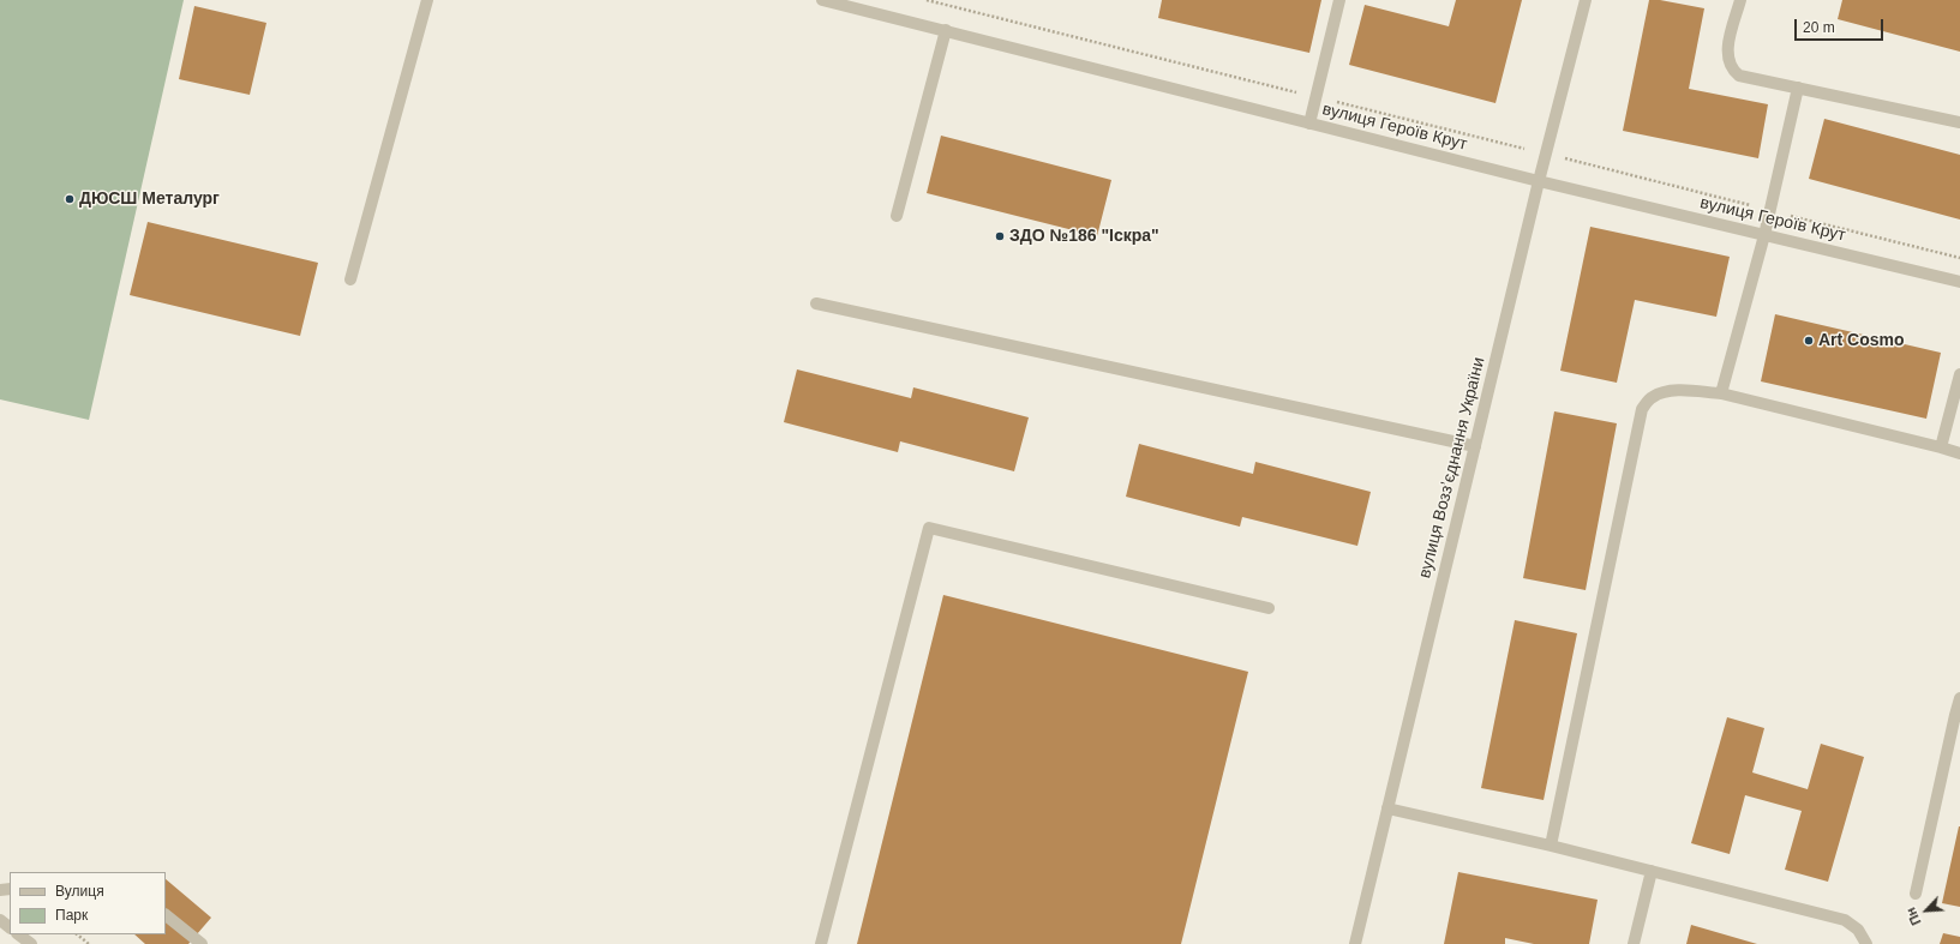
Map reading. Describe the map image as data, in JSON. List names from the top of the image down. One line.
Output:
{"streets":{"street":["вулиця Героїв Крут","вулиця Воззʼєднання України"]},"crossings":[["вулиця Героїв Крут","вулиця Воззʼєднання України"]],"places":["ДЮСШ Металург","ЗДО №186 \"Іскра\"","Art Cosmo"],"legend":["Вулиця","Парк"],"scale_bar":"20 m","north":"bottom left"}
